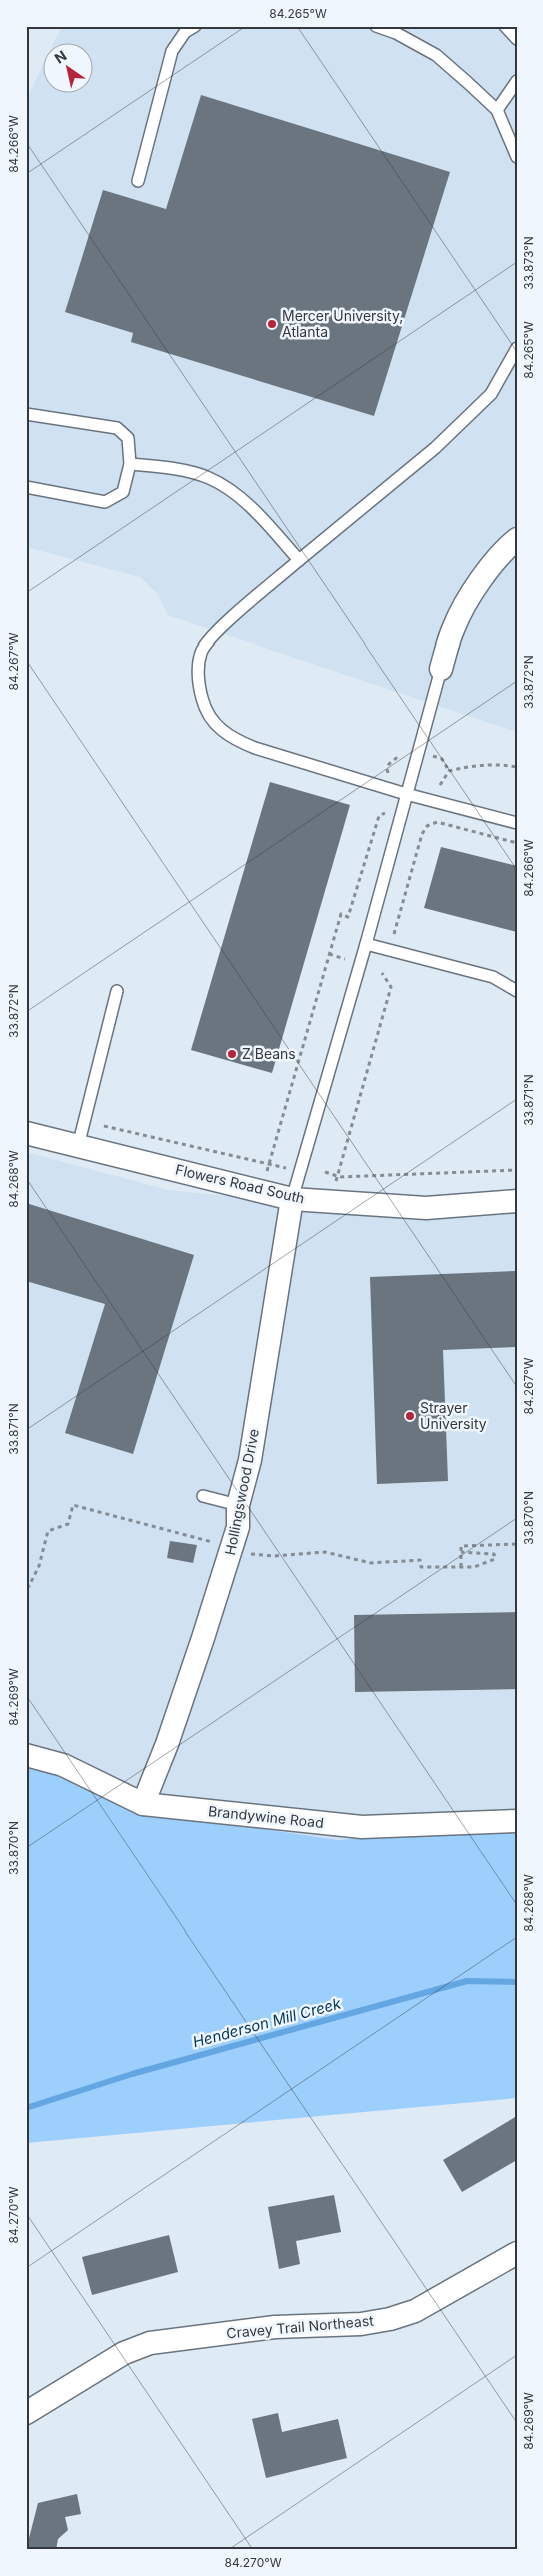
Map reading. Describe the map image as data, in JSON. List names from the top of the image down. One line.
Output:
{"streets":{"street":["Flowers Road South","Hollingswood Drive","Brandywine Road","Cravey Trail Northeast"]},"crossings":[["Flowers Road South","Hollingswood Drive"],["Hollingswood Drive","Brandywine Road"]],"water":["Henderson Mill Creek"],"places":["Mercer University, Atlanta","Z Beans","Strayer University"],"north":"top left","coordinates":["84.265°W","84.266°W","33.873°N","84.267°W","33.872°N","33.871°N","84.268°W","33.870°N","84.269°W","84.270°W"]}
